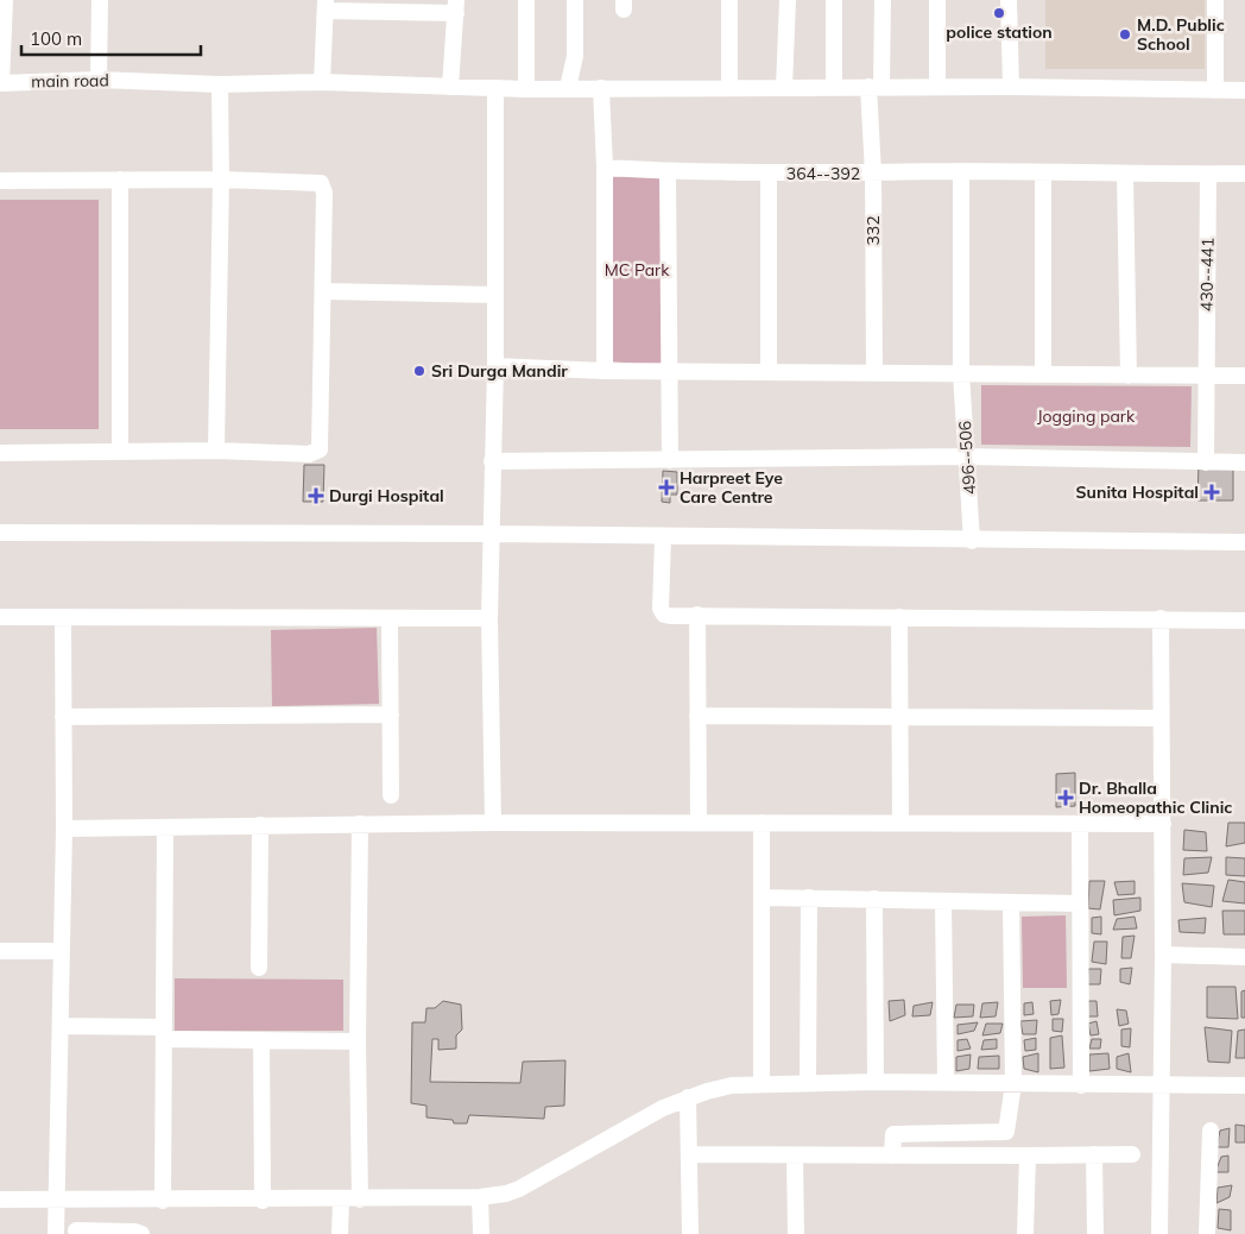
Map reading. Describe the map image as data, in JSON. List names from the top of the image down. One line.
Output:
{"streets":{"street":["main road","364--392","332","430--441","496--506"]},"crossings":[["main road","332"],["364--392","332"],["364--392","430--441"],["364--392","496--506"]],"parks":["MC Park","Jogging park"],"places":{"other":["police station","M.D. Public School","Sri Durga Mandir"],"health":["Harpreet Eye Care Centre","Sunita Hospital","Durgi Hospital","Dr. Bhalla Homeopathic Clinic"]},"scale_bar":"100 m"}
